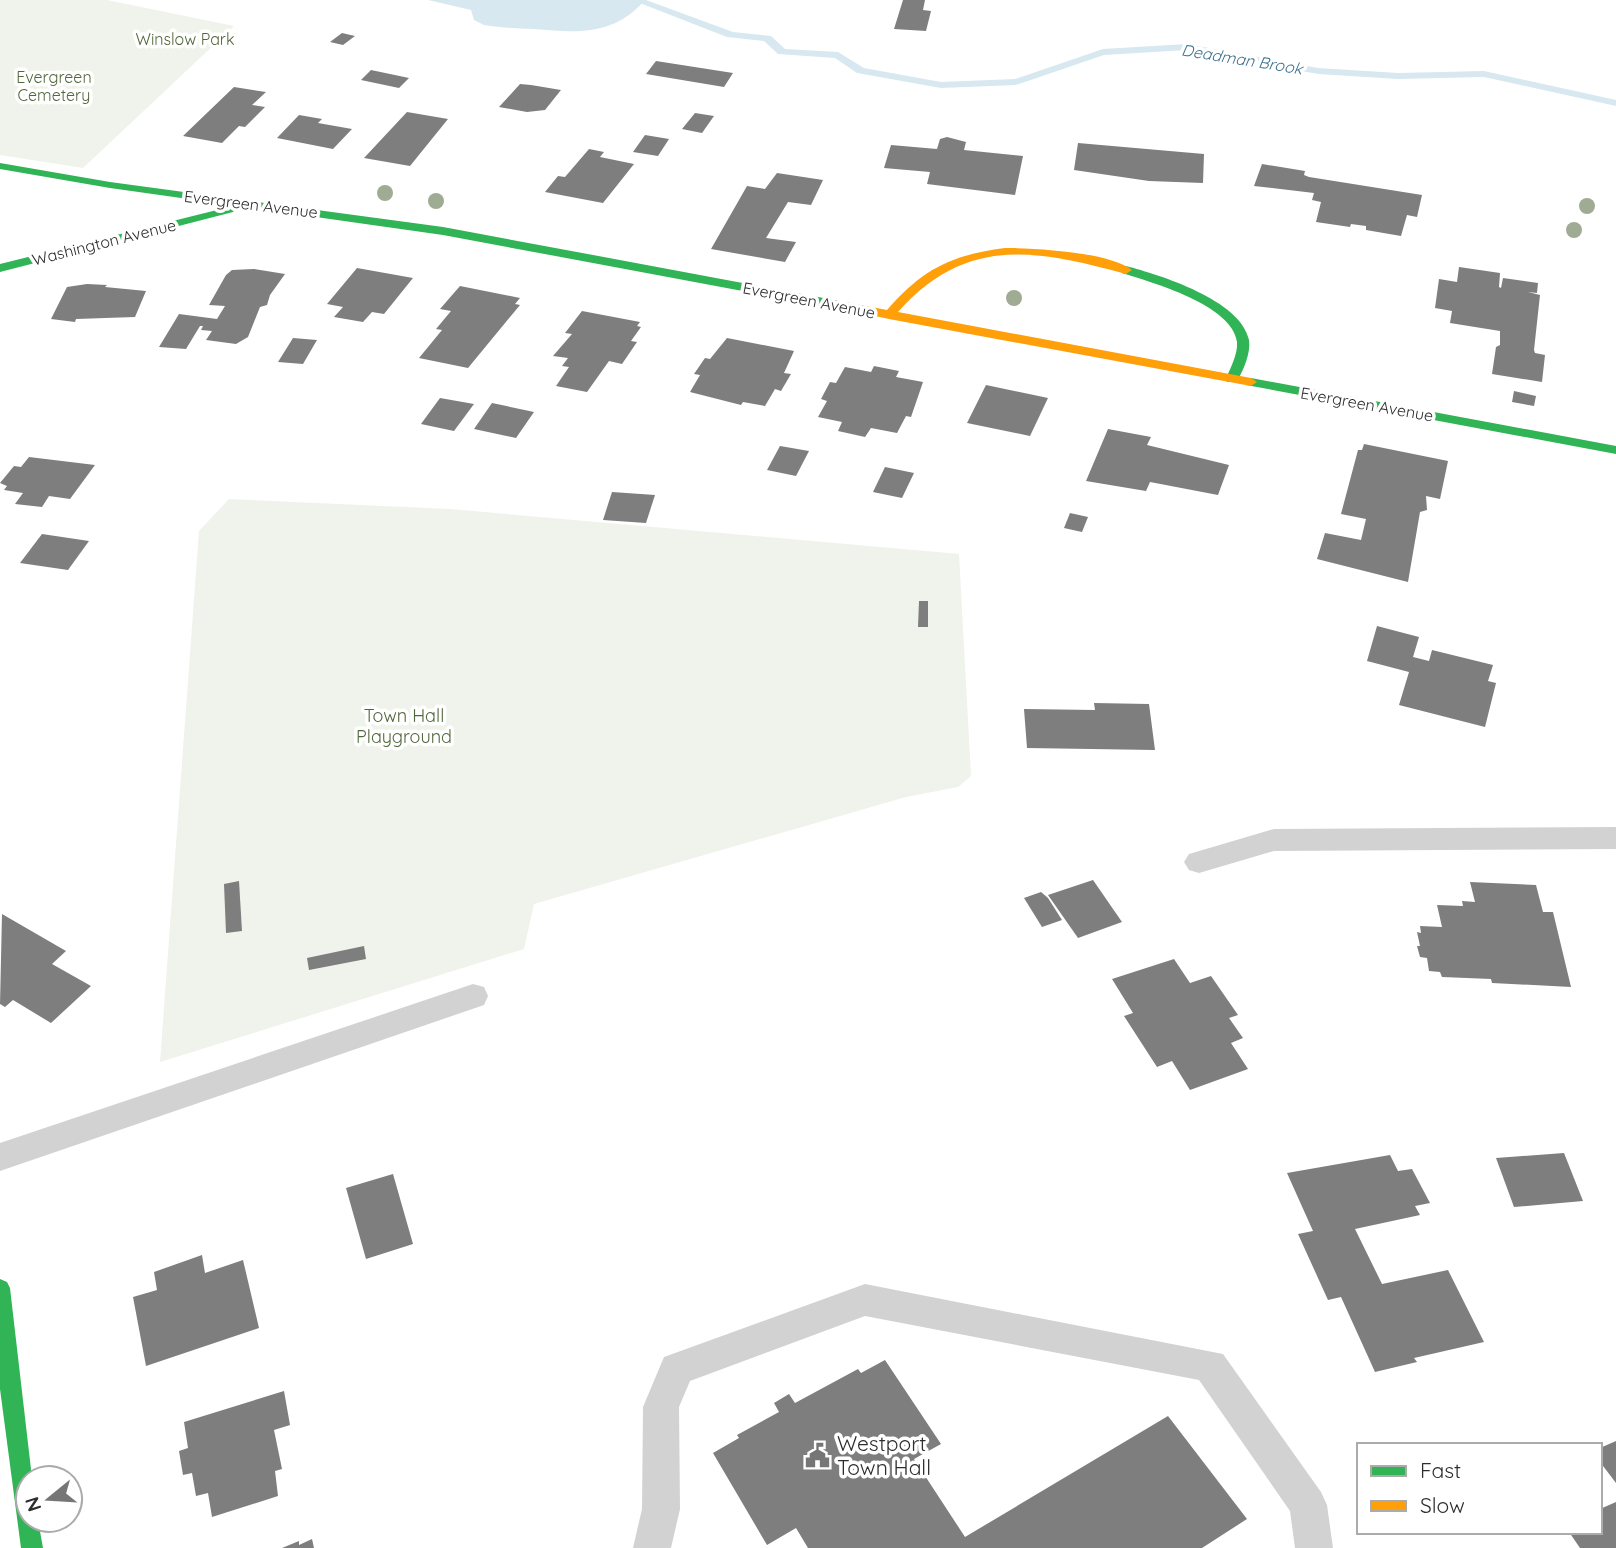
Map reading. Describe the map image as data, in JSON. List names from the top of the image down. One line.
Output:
{"streets":{"main road":["Evergreen Avenue","Washington Avenue"]},"crossings":[["Evergreen Avenue","Washington Avenue"]],"water":["Deadman Brook"],"parks":["Winslow Park","Evergreen Cemetery","Town Hall Playground"],"places":{"public building":["Westport Town Hall"]},"legend":["Fast","Slow"],"north":"left"}
